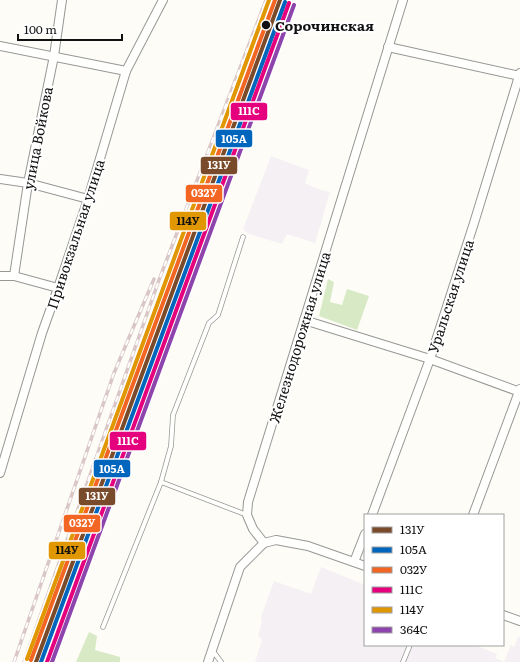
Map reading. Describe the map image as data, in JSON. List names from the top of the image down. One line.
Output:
{"streets":{"street":["улица Войкова","Привокзальная улица","Уральская улица","Железнодорожная улица"]},"places":["Сорочинская"],"lines":["transit line 131У","transit line 032У","transit line 114У","transit line 105А","transit line 111С","transit line 364С"],"legend":["131У","105А","032У","111С","114У","364С"],"scale_bar":"100 m"}
